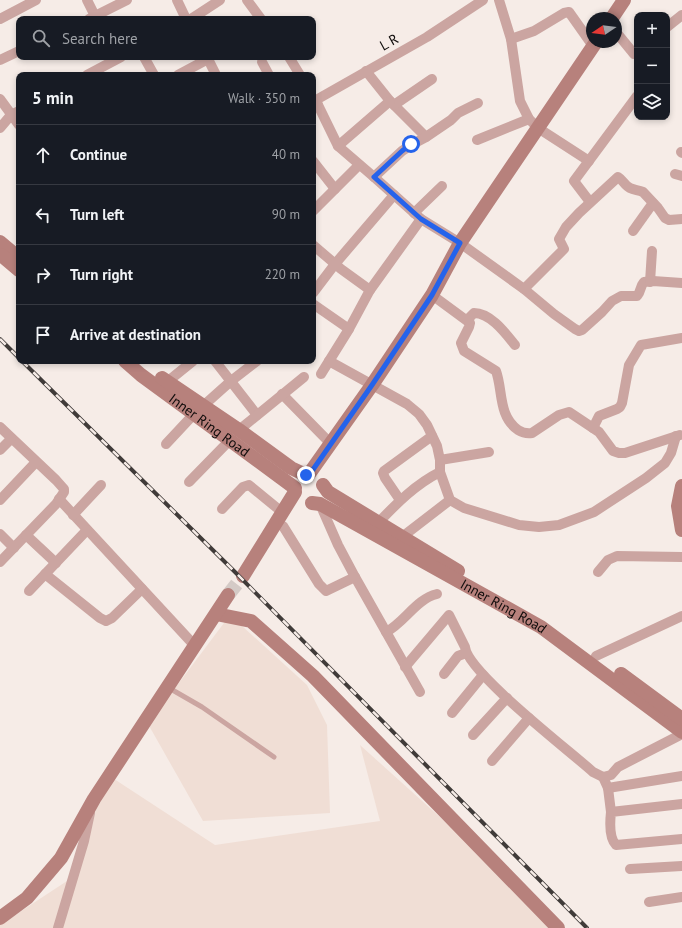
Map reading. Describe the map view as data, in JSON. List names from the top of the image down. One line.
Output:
{"streets":{"street":["L R","Inner Ring Road"]},"north":"left","page":{"map_buttons":["+","−"],"search":"Search here","heading":["5 min","Walk · 350 m"],"list":[["Continue","40 m"],["Turn left","90 m"],["Turn right","220 m"],"Arrive at destination"]}}
